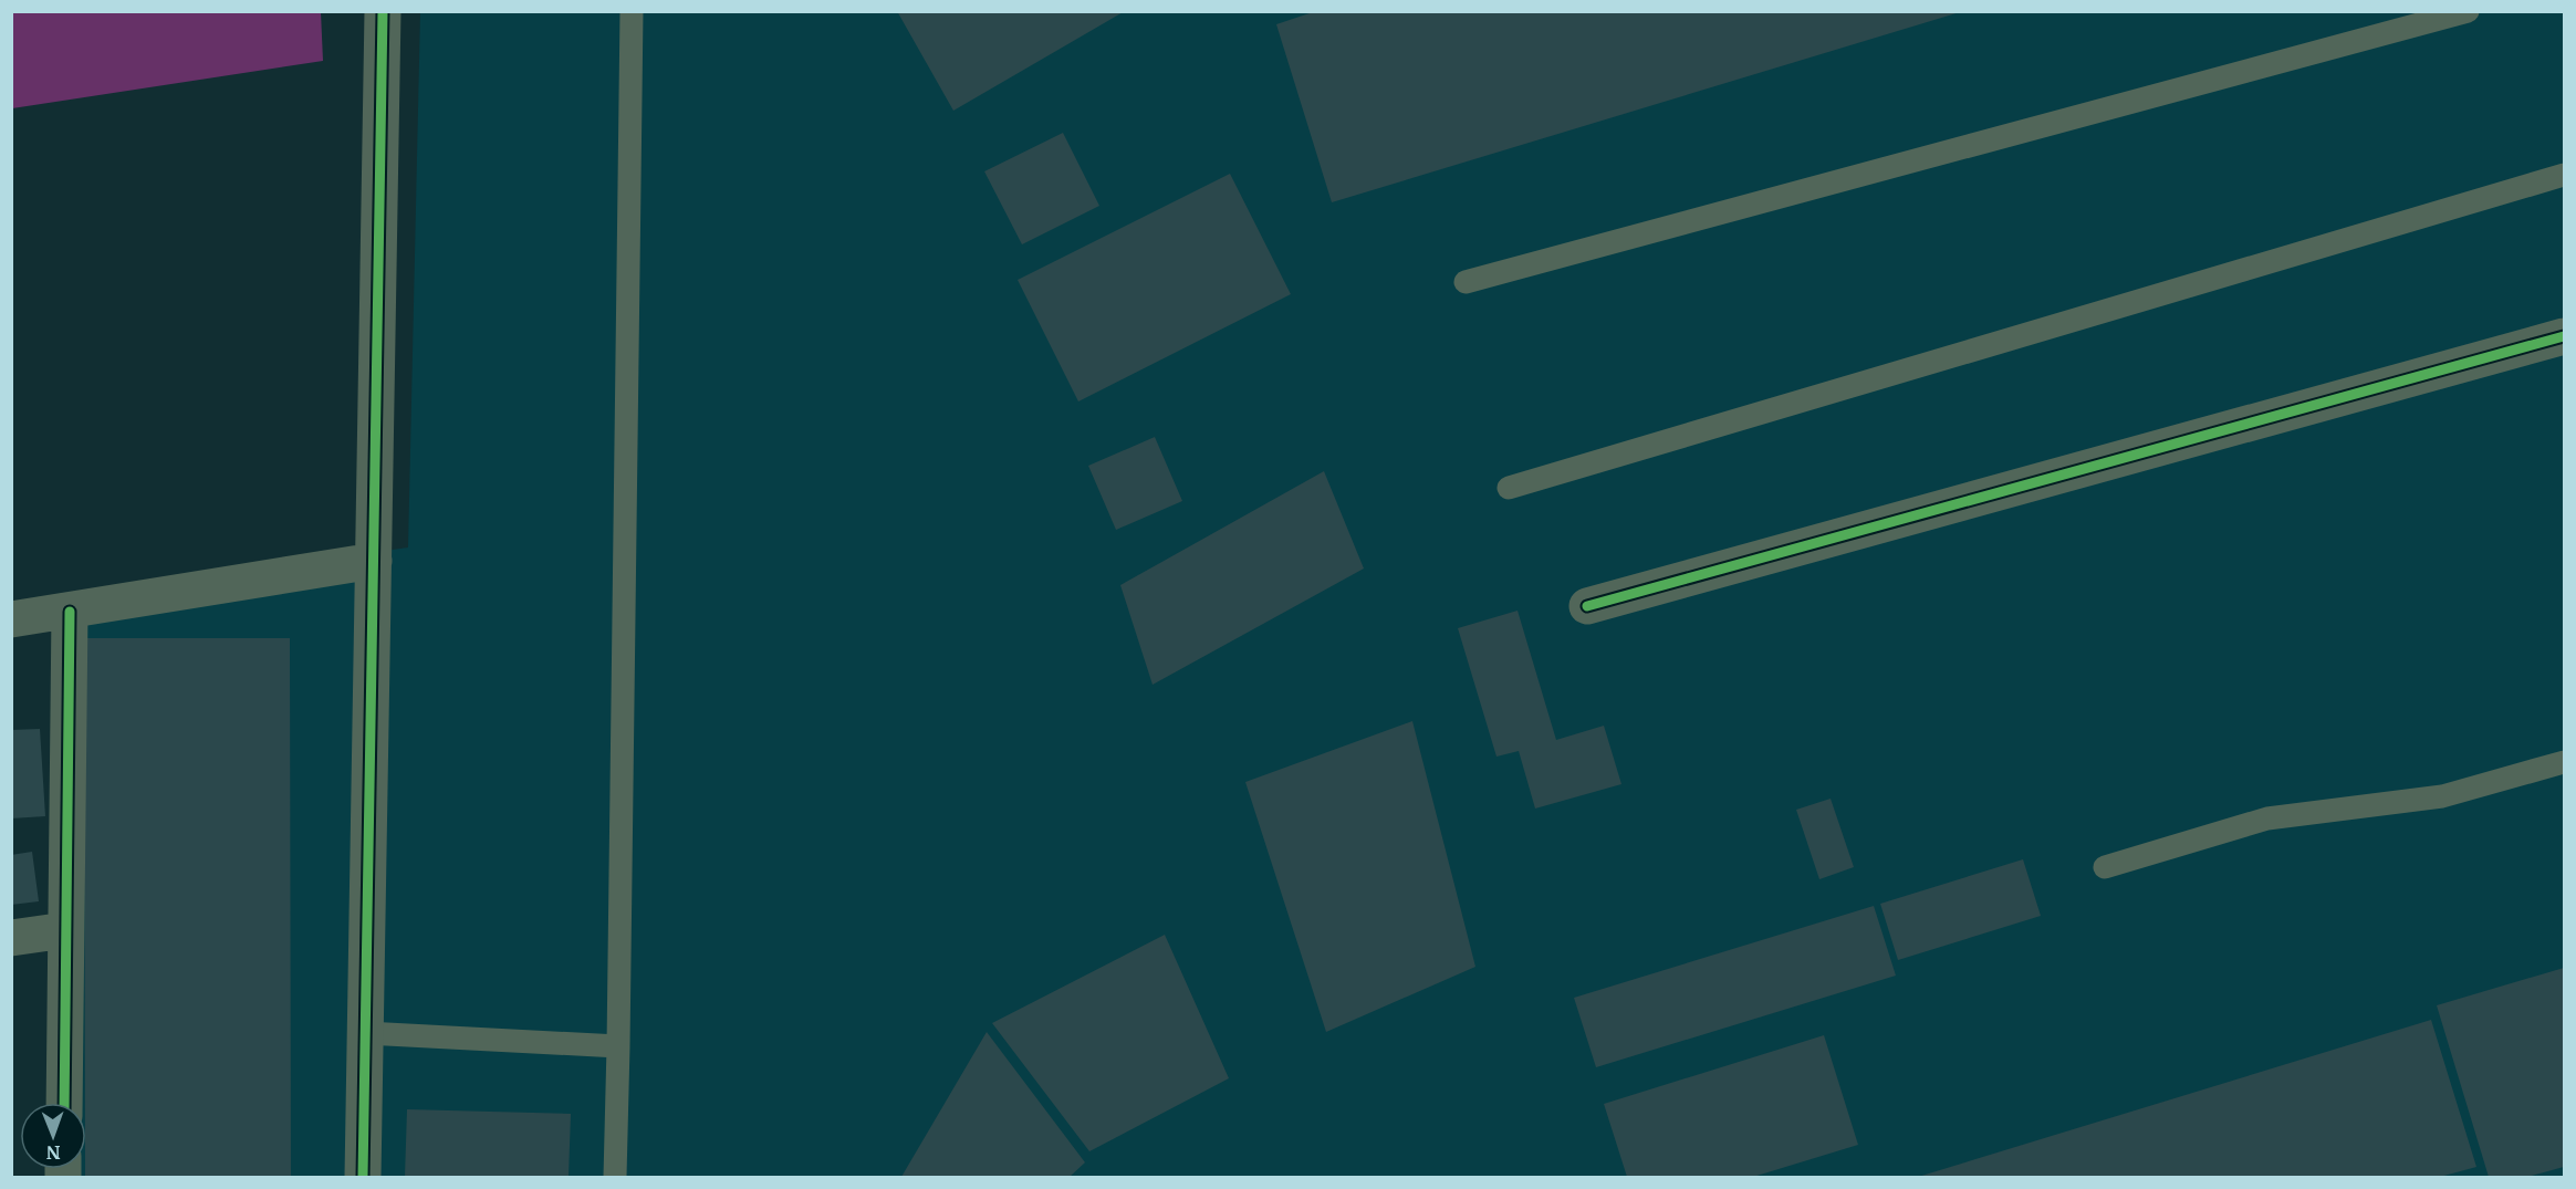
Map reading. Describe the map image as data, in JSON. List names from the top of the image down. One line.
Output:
{"north":"bottom"}
